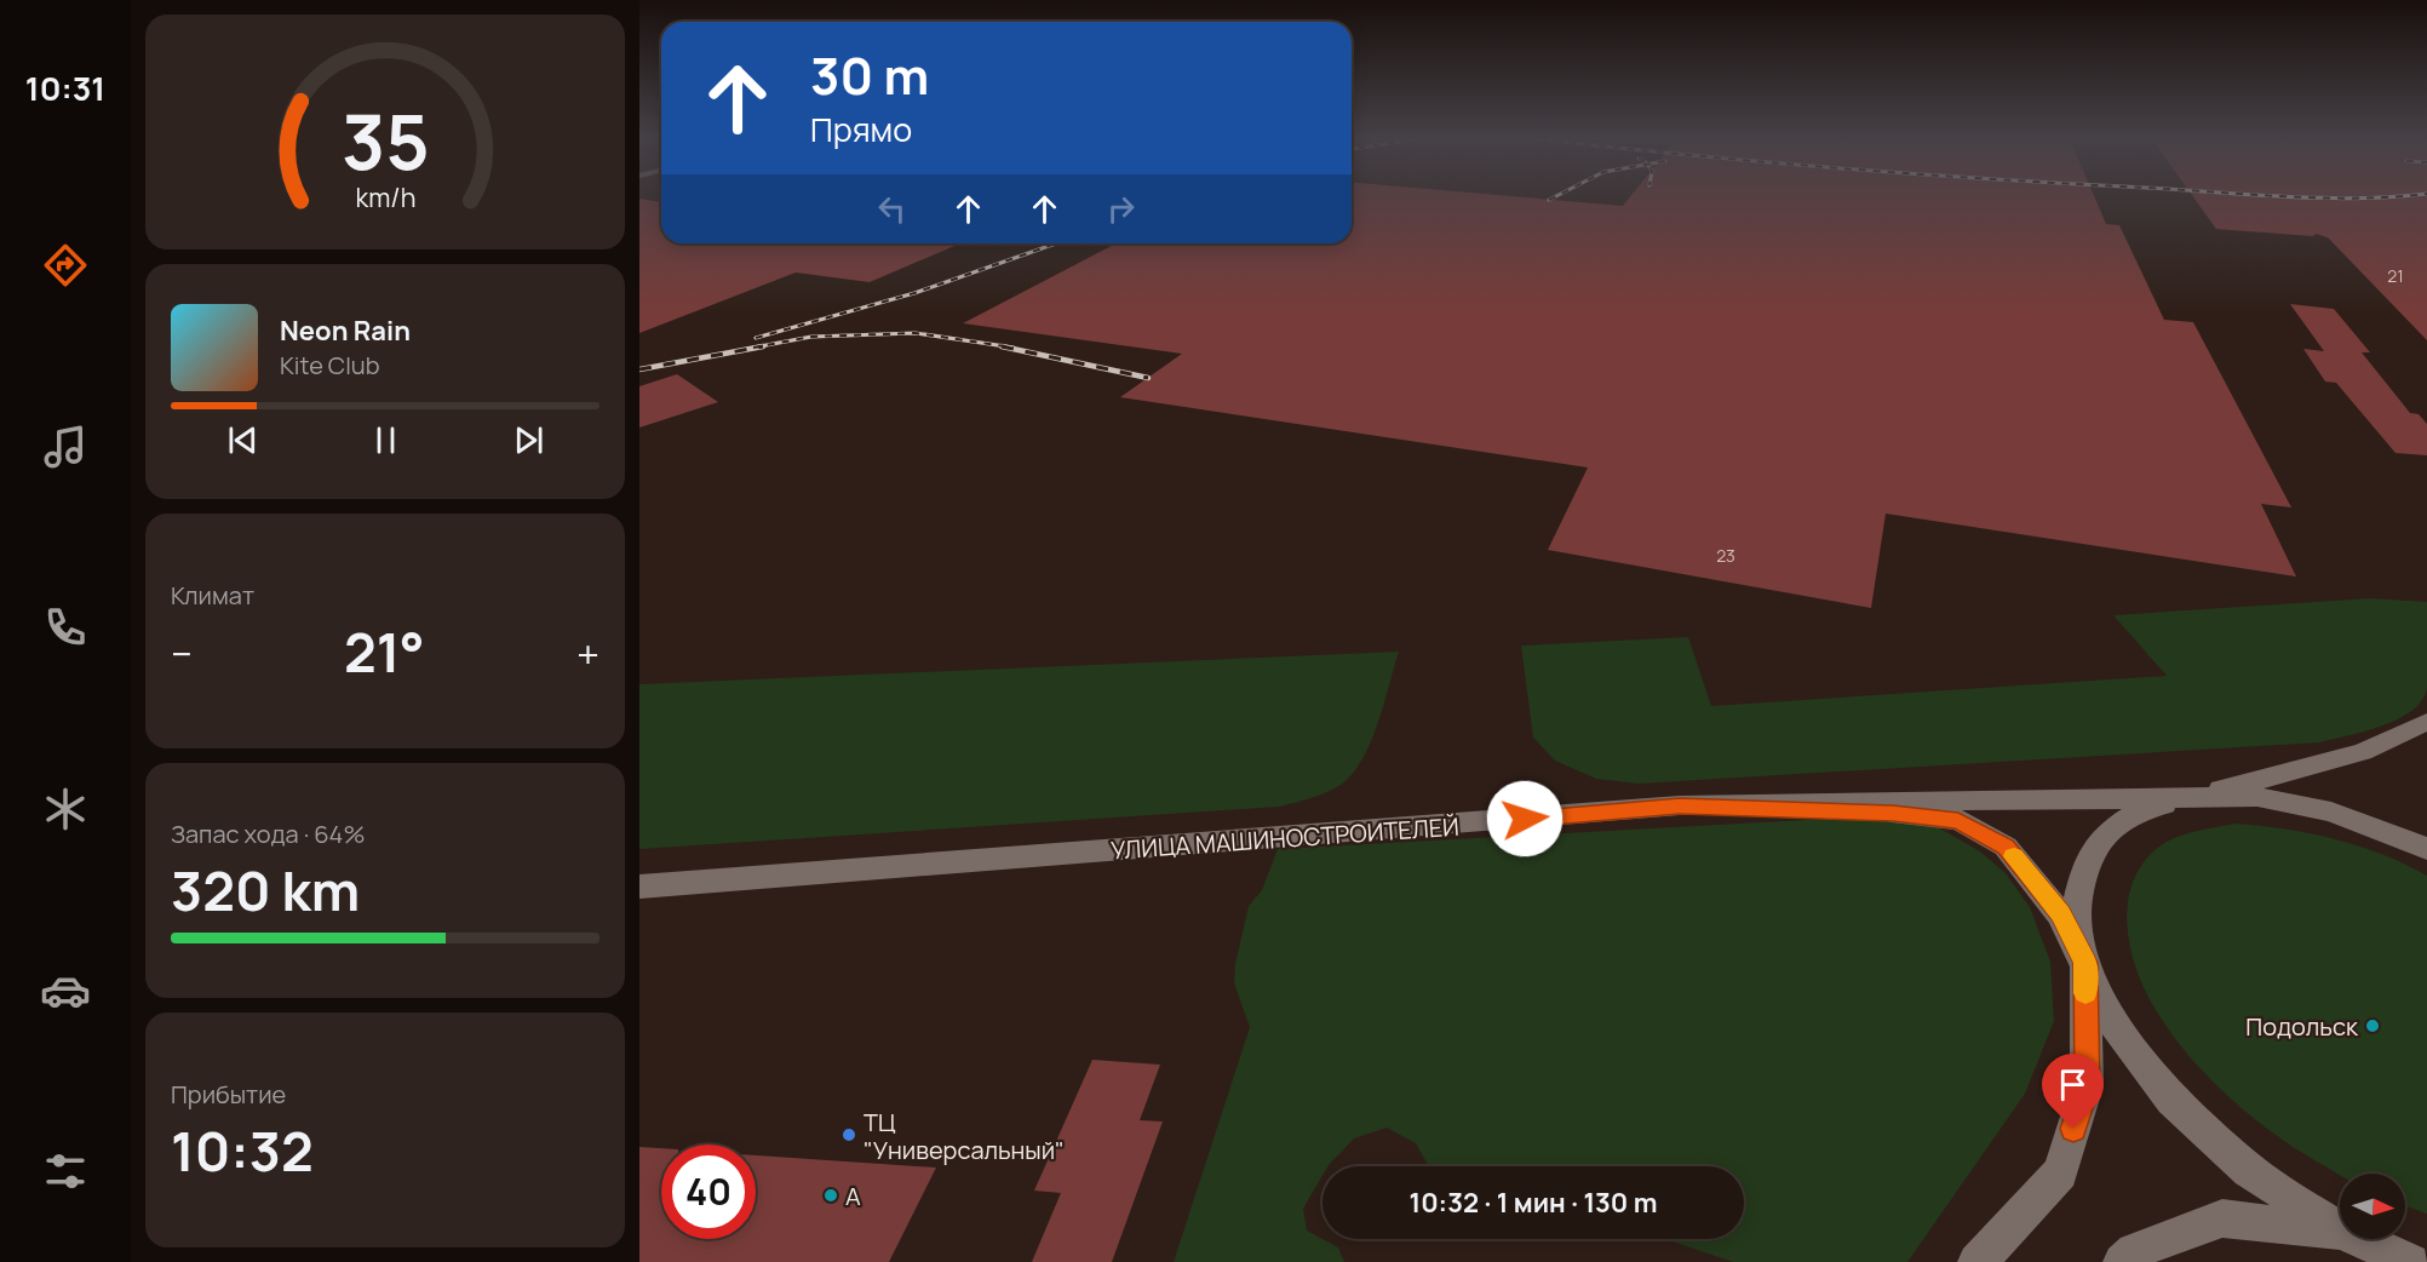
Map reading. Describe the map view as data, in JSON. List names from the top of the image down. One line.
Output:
{"streets":{"street":["УЛИЦА МАШИНОСТРОИТЕЛЕЙ"]},"places":["Подольск","ТЦ \"Универсальный\"","А"],"house_numbers":["21","23"],"north":"right","page":{"tabs":"10:31","turn":["30 m","Прямо"],"song":["Neon Rain","Kite Club"],"tile":["Климат",["Запас хода · 64%","320 km"],["Прибытие","10:32"]],"heat":["−","21°","+"],"limit":"40","trip":"10:32 · 1 мин · 130 m","gauge":["35","km/h"]}}
